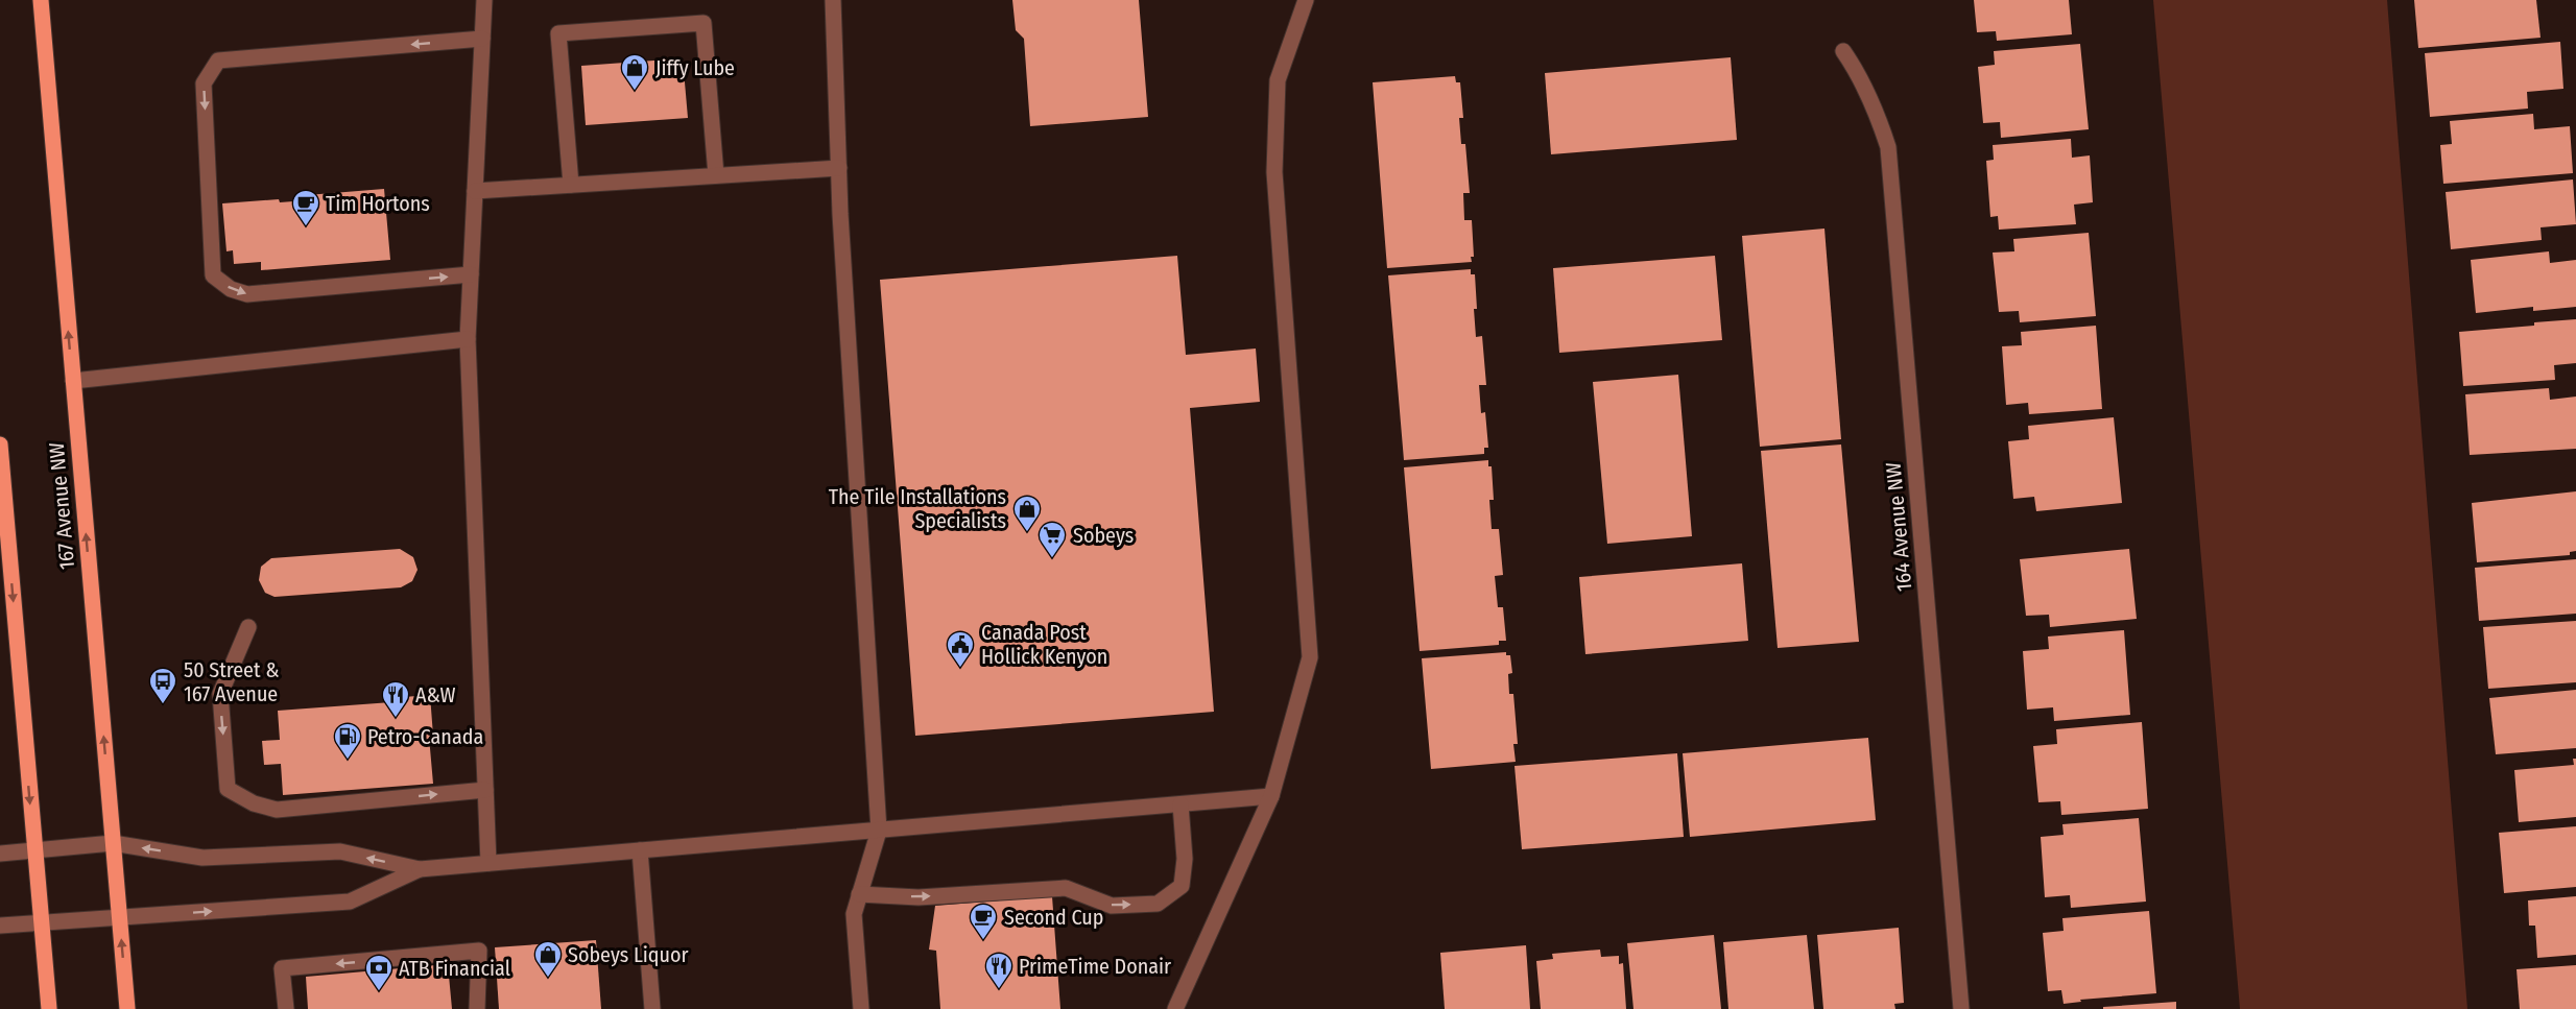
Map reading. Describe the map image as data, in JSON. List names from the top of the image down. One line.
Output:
{"streets":{"main road":["167 Avenue NW"],"street":["164 Avenue NW"]},"places":{"shop":["Jiffy Lube","The Tile Installations Specialists","Sobeys Liquor"],"cafe":["Tim Hortons","Second Cup"],"supermarket":["Sobeys"],"public building":["Canada Post Hollick Kenyon"],"bus stop":["50 Street & 167 Avenue"],"restaurant":["A&W","PrimeTime Donair"],"fuel station":["Petro-Canada"],"bank":["ATB Financial"]}}
